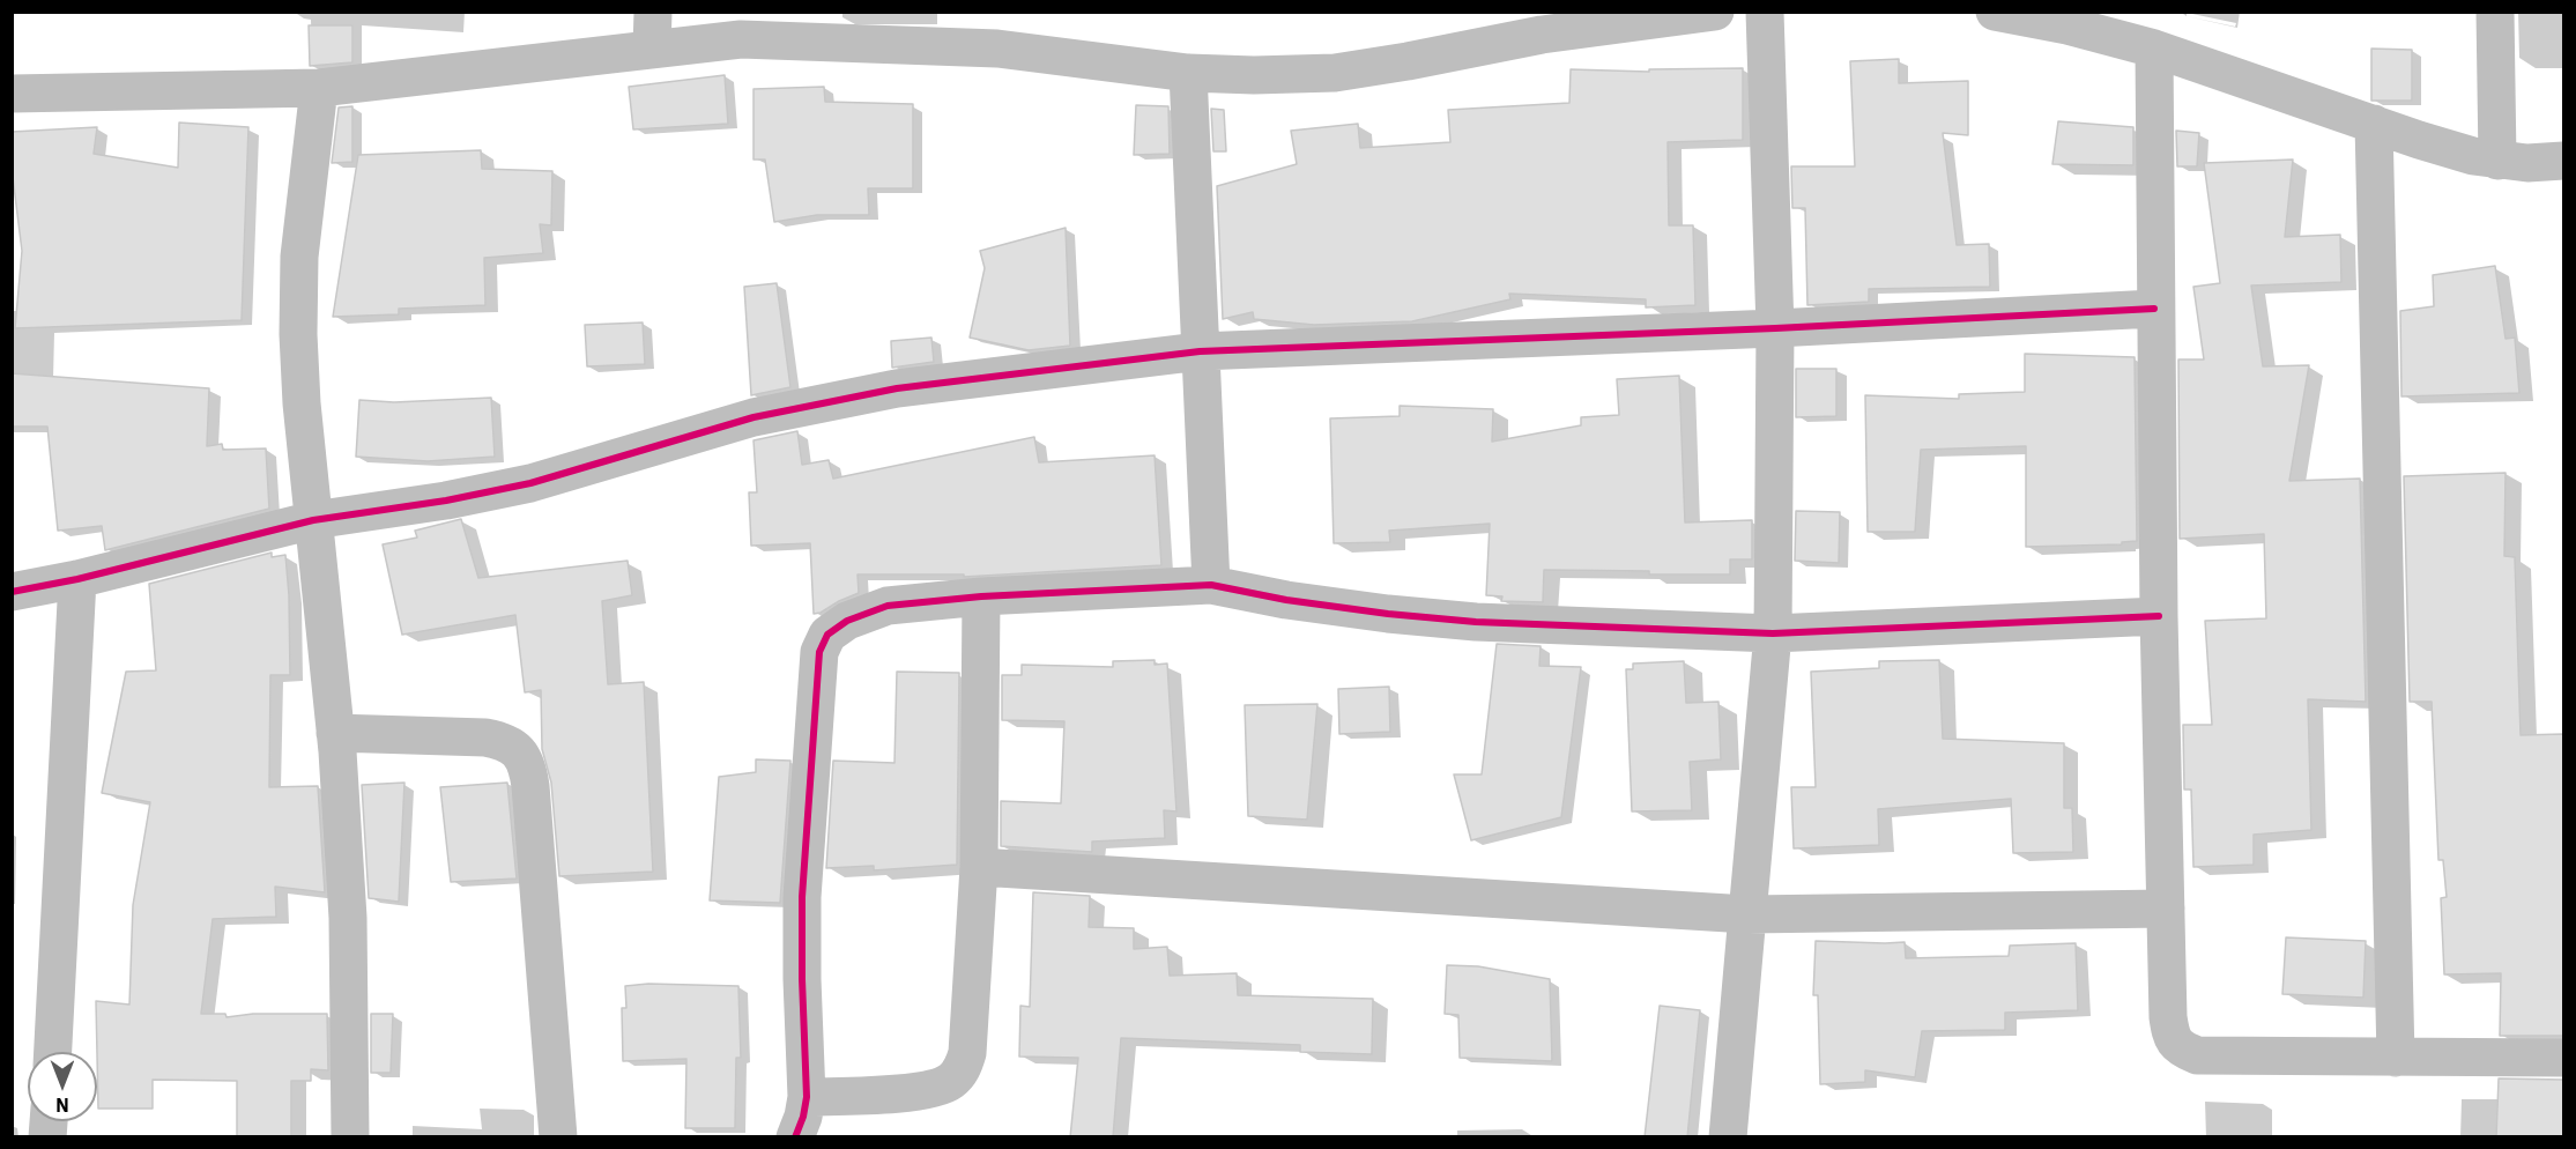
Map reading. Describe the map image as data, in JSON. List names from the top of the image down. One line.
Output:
{"north":"bottom"}
